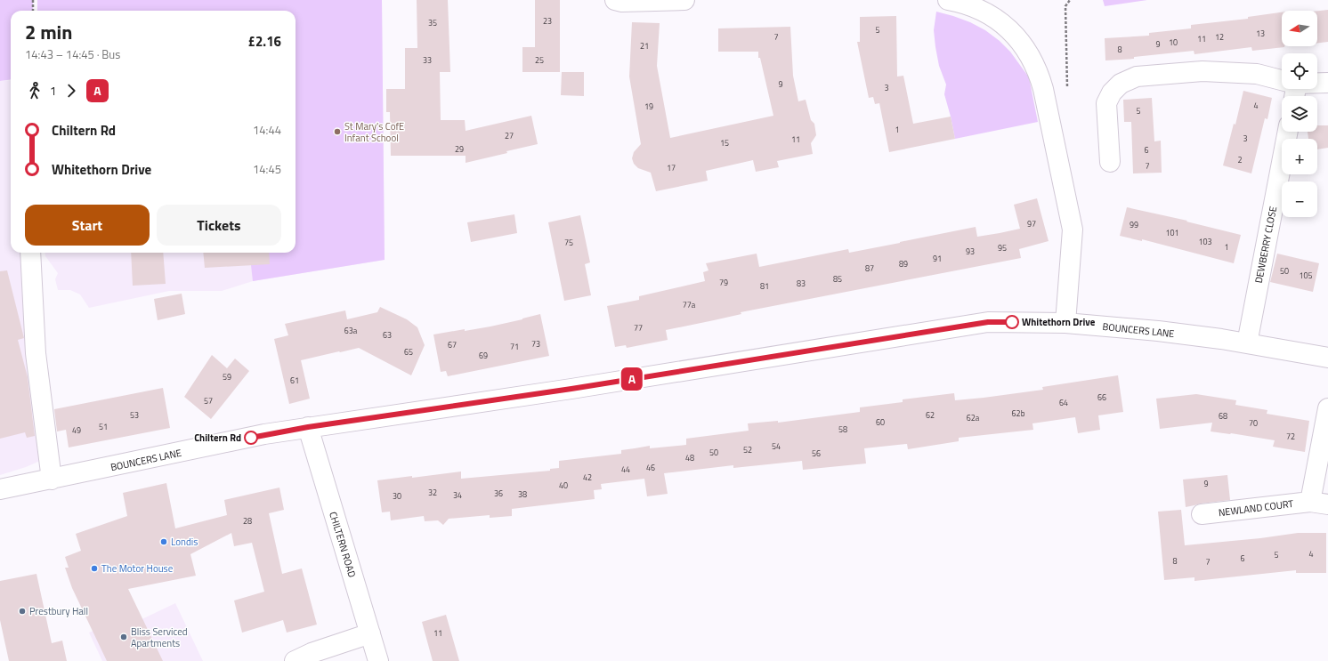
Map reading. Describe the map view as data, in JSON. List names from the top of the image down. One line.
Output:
{"streets":{"street":["DEWBERRY CLOSE","BOUNCERS LANE","NEWLAND COURT","CHILTERN ROAD"]},"crossings":[["DEWBERRY CLOSE","BOUNCERS LANE"],["BOUNCERS LANE","CHILTERN ROAD"]],"places":["St Mary's CofE Infant School","Whitethorn Drive","Chiltern Rd","Londis","The Motor House","Prestbury Hall","Bliss Serviced Apartments"],"lines":["bus line A"],"house_numbers":["23","35","5","13","7","12","11","10","9","21","8","33","25","9","3","4","19","5","1","27","3","11","15","29","6","2","7","17","97","99","101","103","75","1","95","93","91","89","87","50","105","85","79","83","81","77a","77","63a","63","73","67","71","65","69","59","61","66","57","64","62b","53","62","68","62a","60","70","51","58","49","72","54","52","50","56","48","46","44","42","9","40","32","36","38","34","30","28","4","5","6","8","7","11"],"north":"left","page":{"on_map":"A","map_buttons":["+","−"],"heading":["2 min","14:43 – 14:45 · Bus","£2.16"],"legs":["1","A"],"list":[{"name":"Chiltern Rd","value":"14:44"},{"name":"Whitethorn Drive","value":"14:45"}],"buttons":["Start","Tickets"]}}
